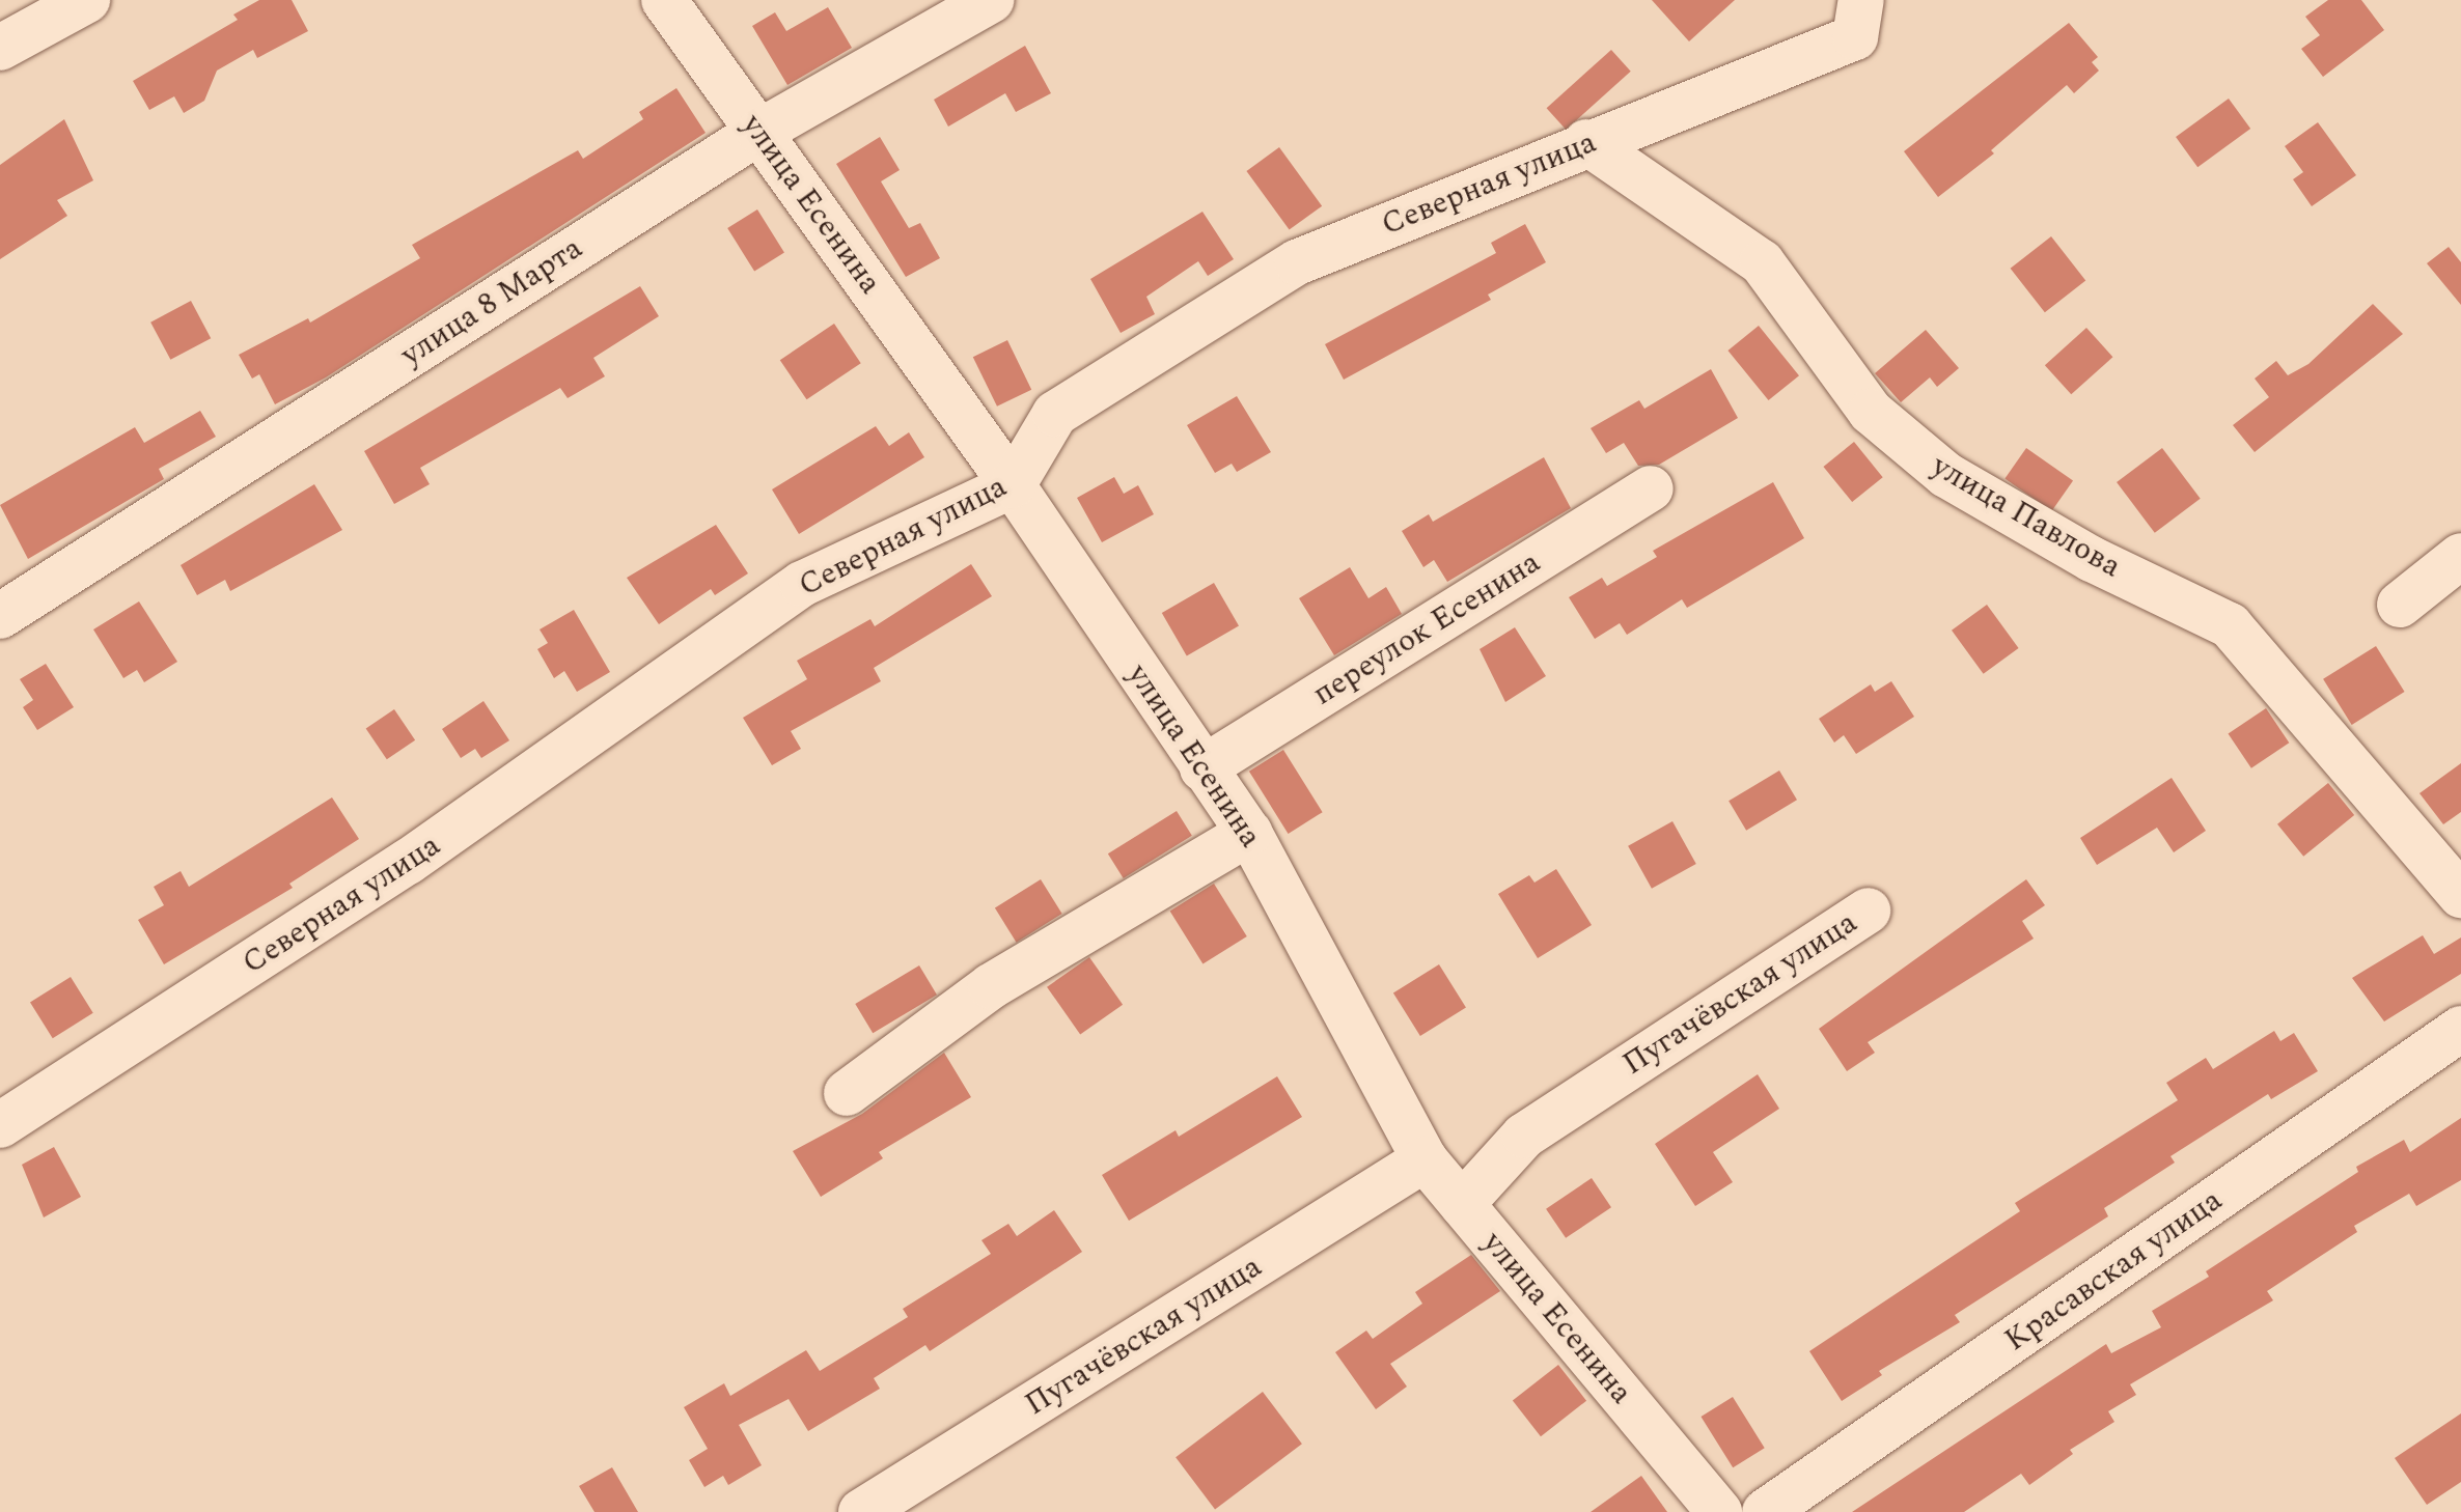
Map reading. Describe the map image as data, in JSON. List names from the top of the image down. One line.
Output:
{"streets":{"street":["Северная улица","улица Есенина","улица 8 Марта","улица Павлова","переулок Есенина","Пугачёвская улица","Красавская улица"]},"crossings":[["Северная улица","улица Есенина"],["Северная улица","улица Павлова"],["улица Есенина","улица 8 Марта"],["улица Есенина","переулок Есенина"],["улица Есенина","Пугачёвская улица"]]}
